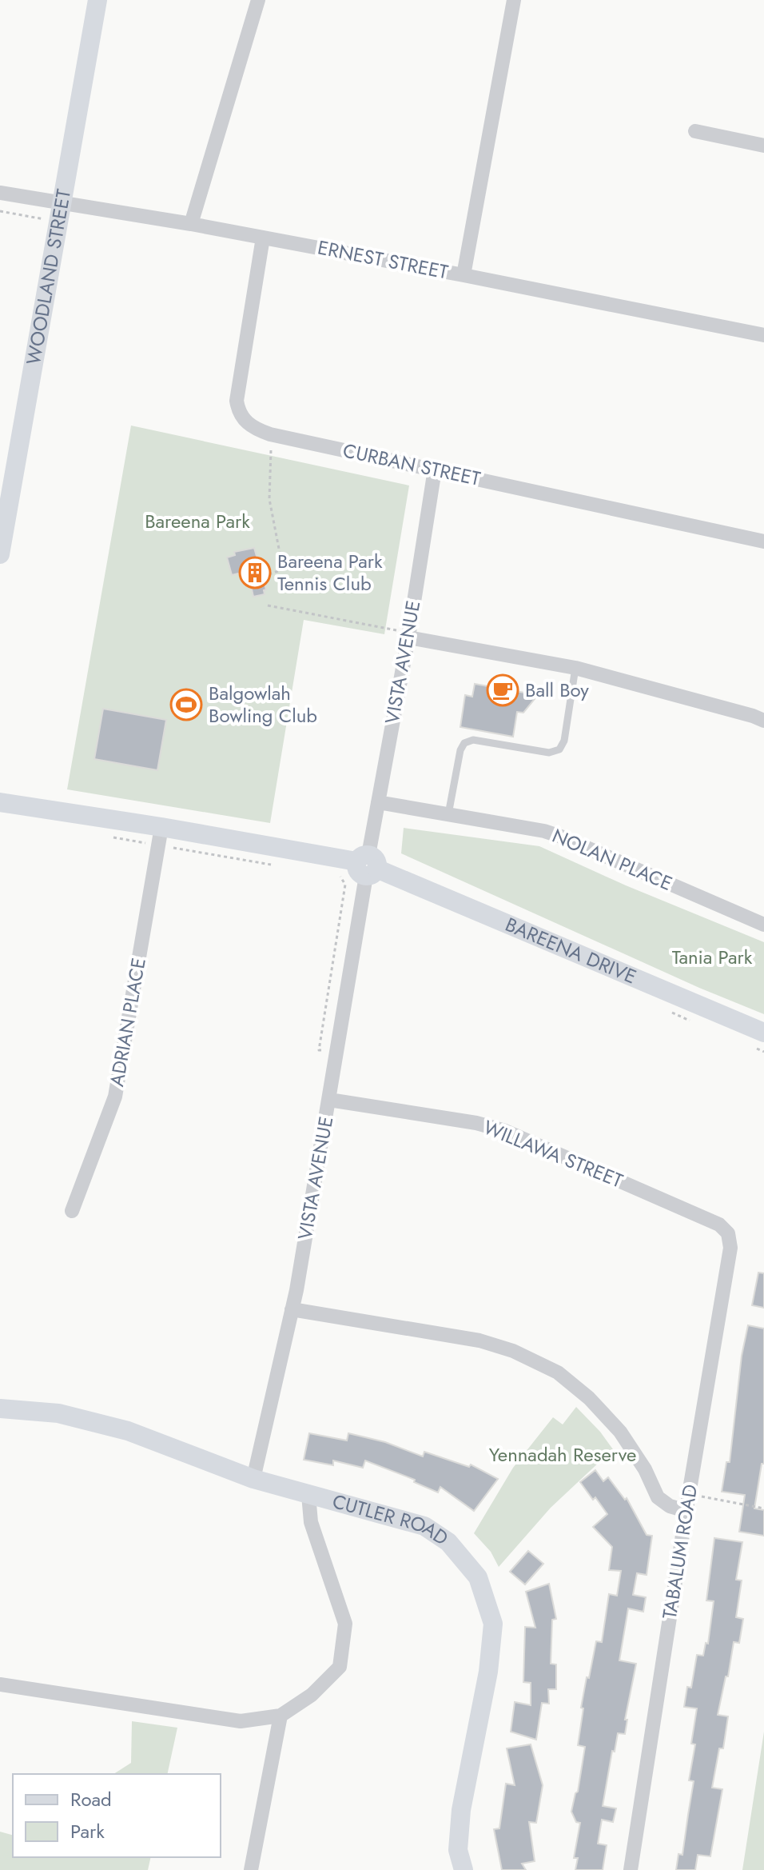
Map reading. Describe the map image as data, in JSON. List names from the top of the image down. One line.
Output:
{"streets":{"street":["ERNEST STREET","WOODLAND STREET","CURBAN STREET","VISTA AVENUE","NOLAN PLACE","BAREENA DRIVE","ADRIAN PLACE","WILLAWA STREET","CUTLER ROAD","TABALUM ROAD"]},"crossings":[["ERNEST STREET","WOODLAND STREET"],["ERNEST STREET","CURBAN STREET"],["CURBAN STREET","VISTA AVENUE"],["VISTA AVENUE","NOLAN PLACE"],["VISTA AVENUE","BAREENA DRIVE"],["VISTA AVENUE","WILLAWA STREET"],["VISTA AVENUE","CUTLER ROAD"],["BAREENA DRIVE","ADRIAN PLACE"],["WILLAWA STREET","TABALUM ROAD"]],"parks":["Bareena Park","Tania Park","Yennadah Reserve"],"places":{"building":["Bareena Park Tennis Club"],"cafe":["Ball Boy"],"sports":["Balgowlah Bowling Club"]},"legend":["Road","Park"]}
